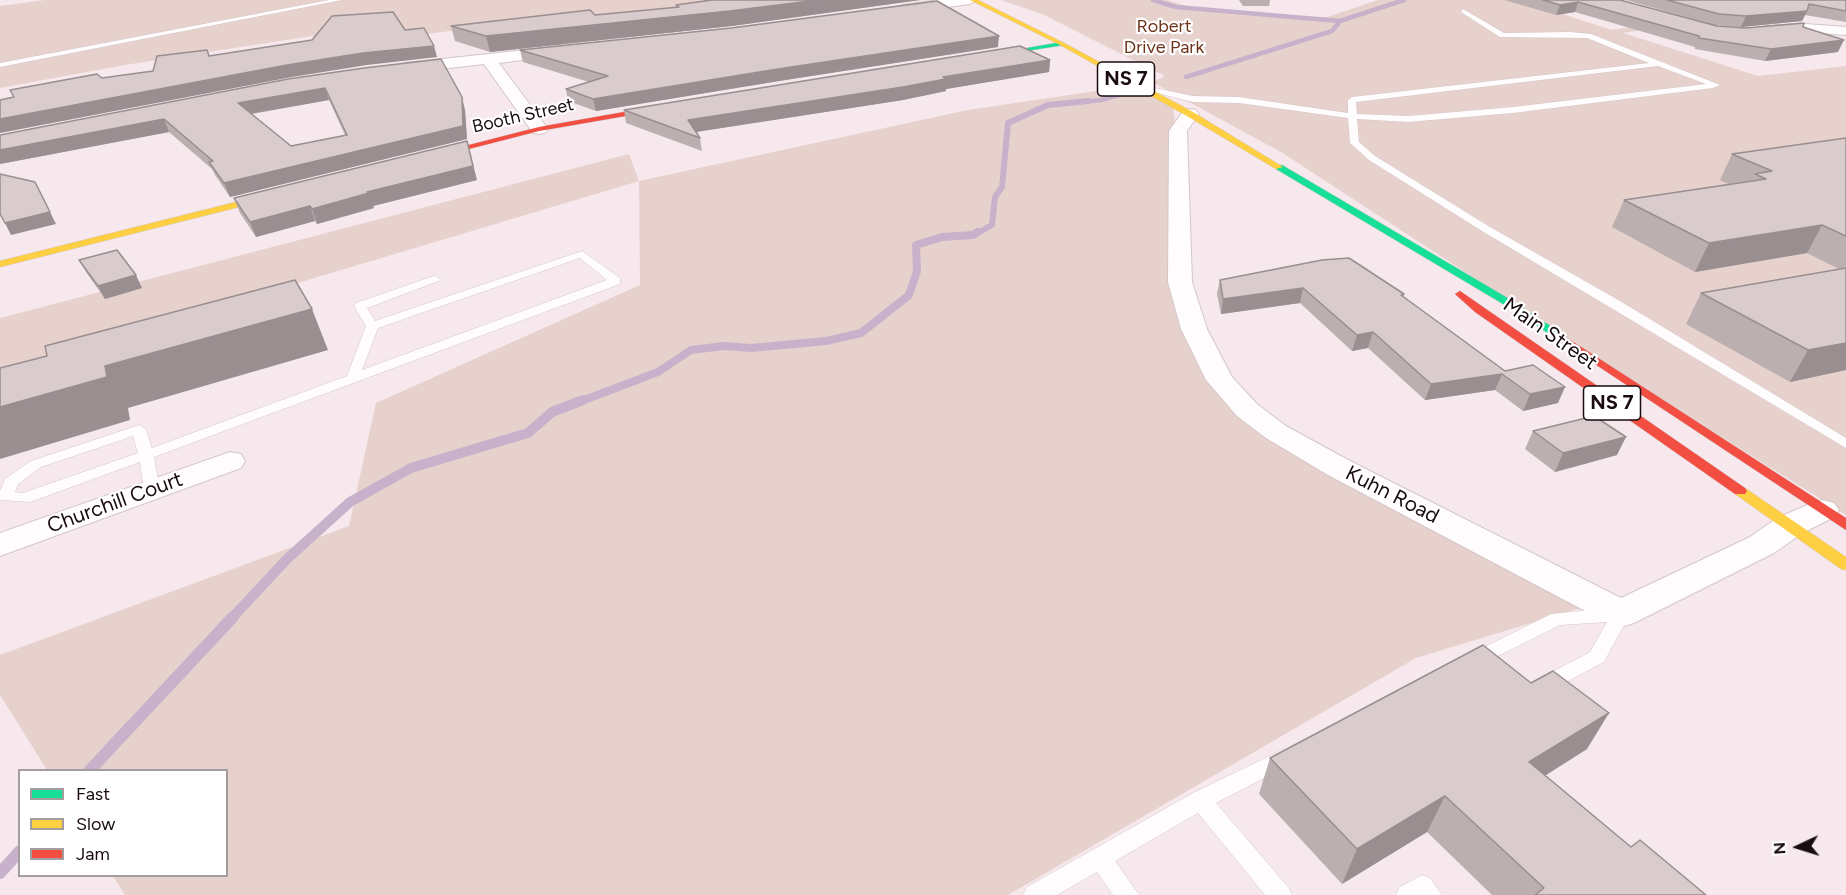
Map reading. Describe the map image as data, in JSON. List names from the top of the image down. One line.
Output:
{"streets":{"main road":["NS 7","Booth Street","Main Street"],"street":["Kuhn Road","Churchill Court"]},"crossings":[["Main Street","Kuhn Road"]],"parks":["Robert Drive Park"],"legend":["Fast","Slow","Jam"],"north":"left"}
